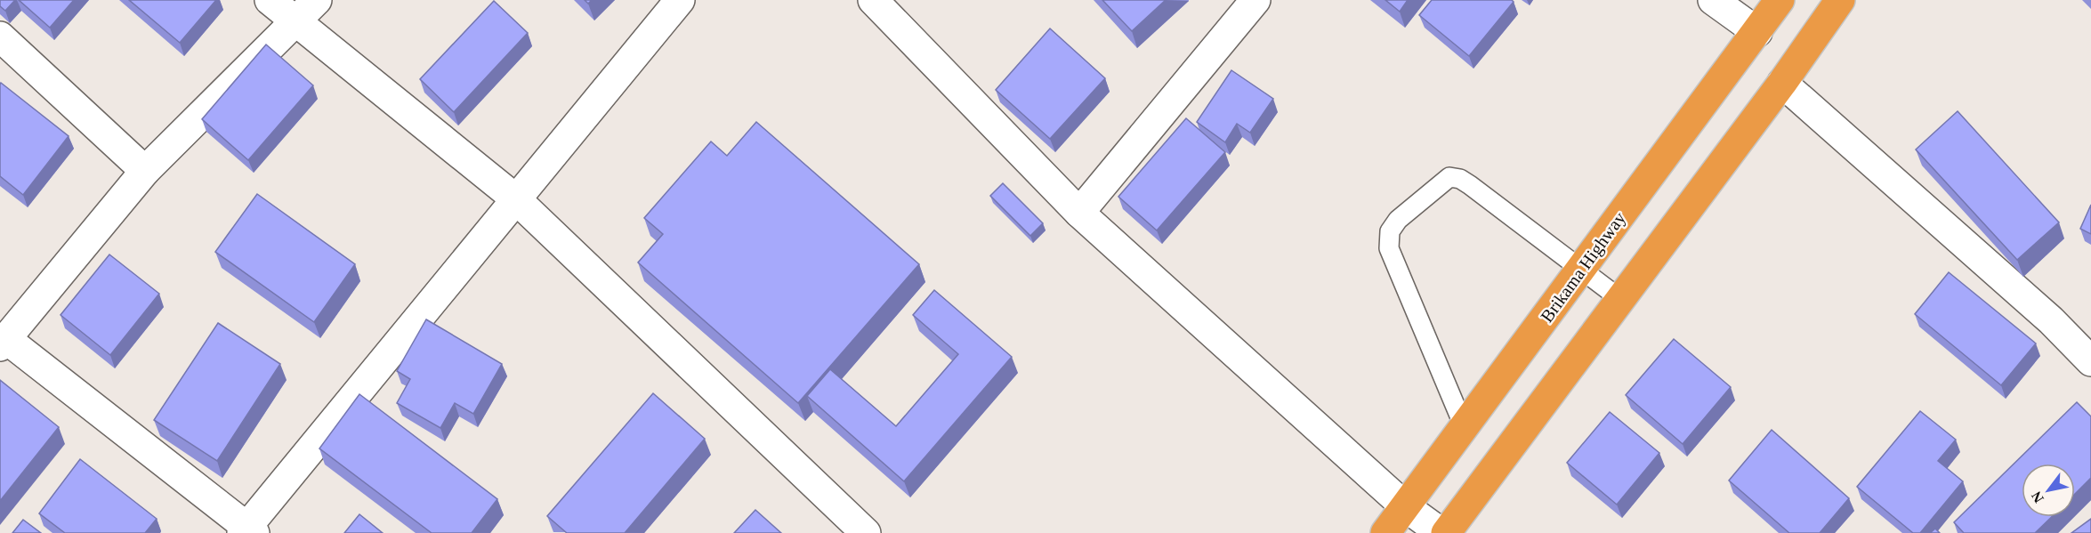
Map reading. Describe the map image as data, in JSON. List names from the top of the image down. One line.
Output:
{"streets":{"highway":["Brikama Highway"]},"north":"bottom left"}
